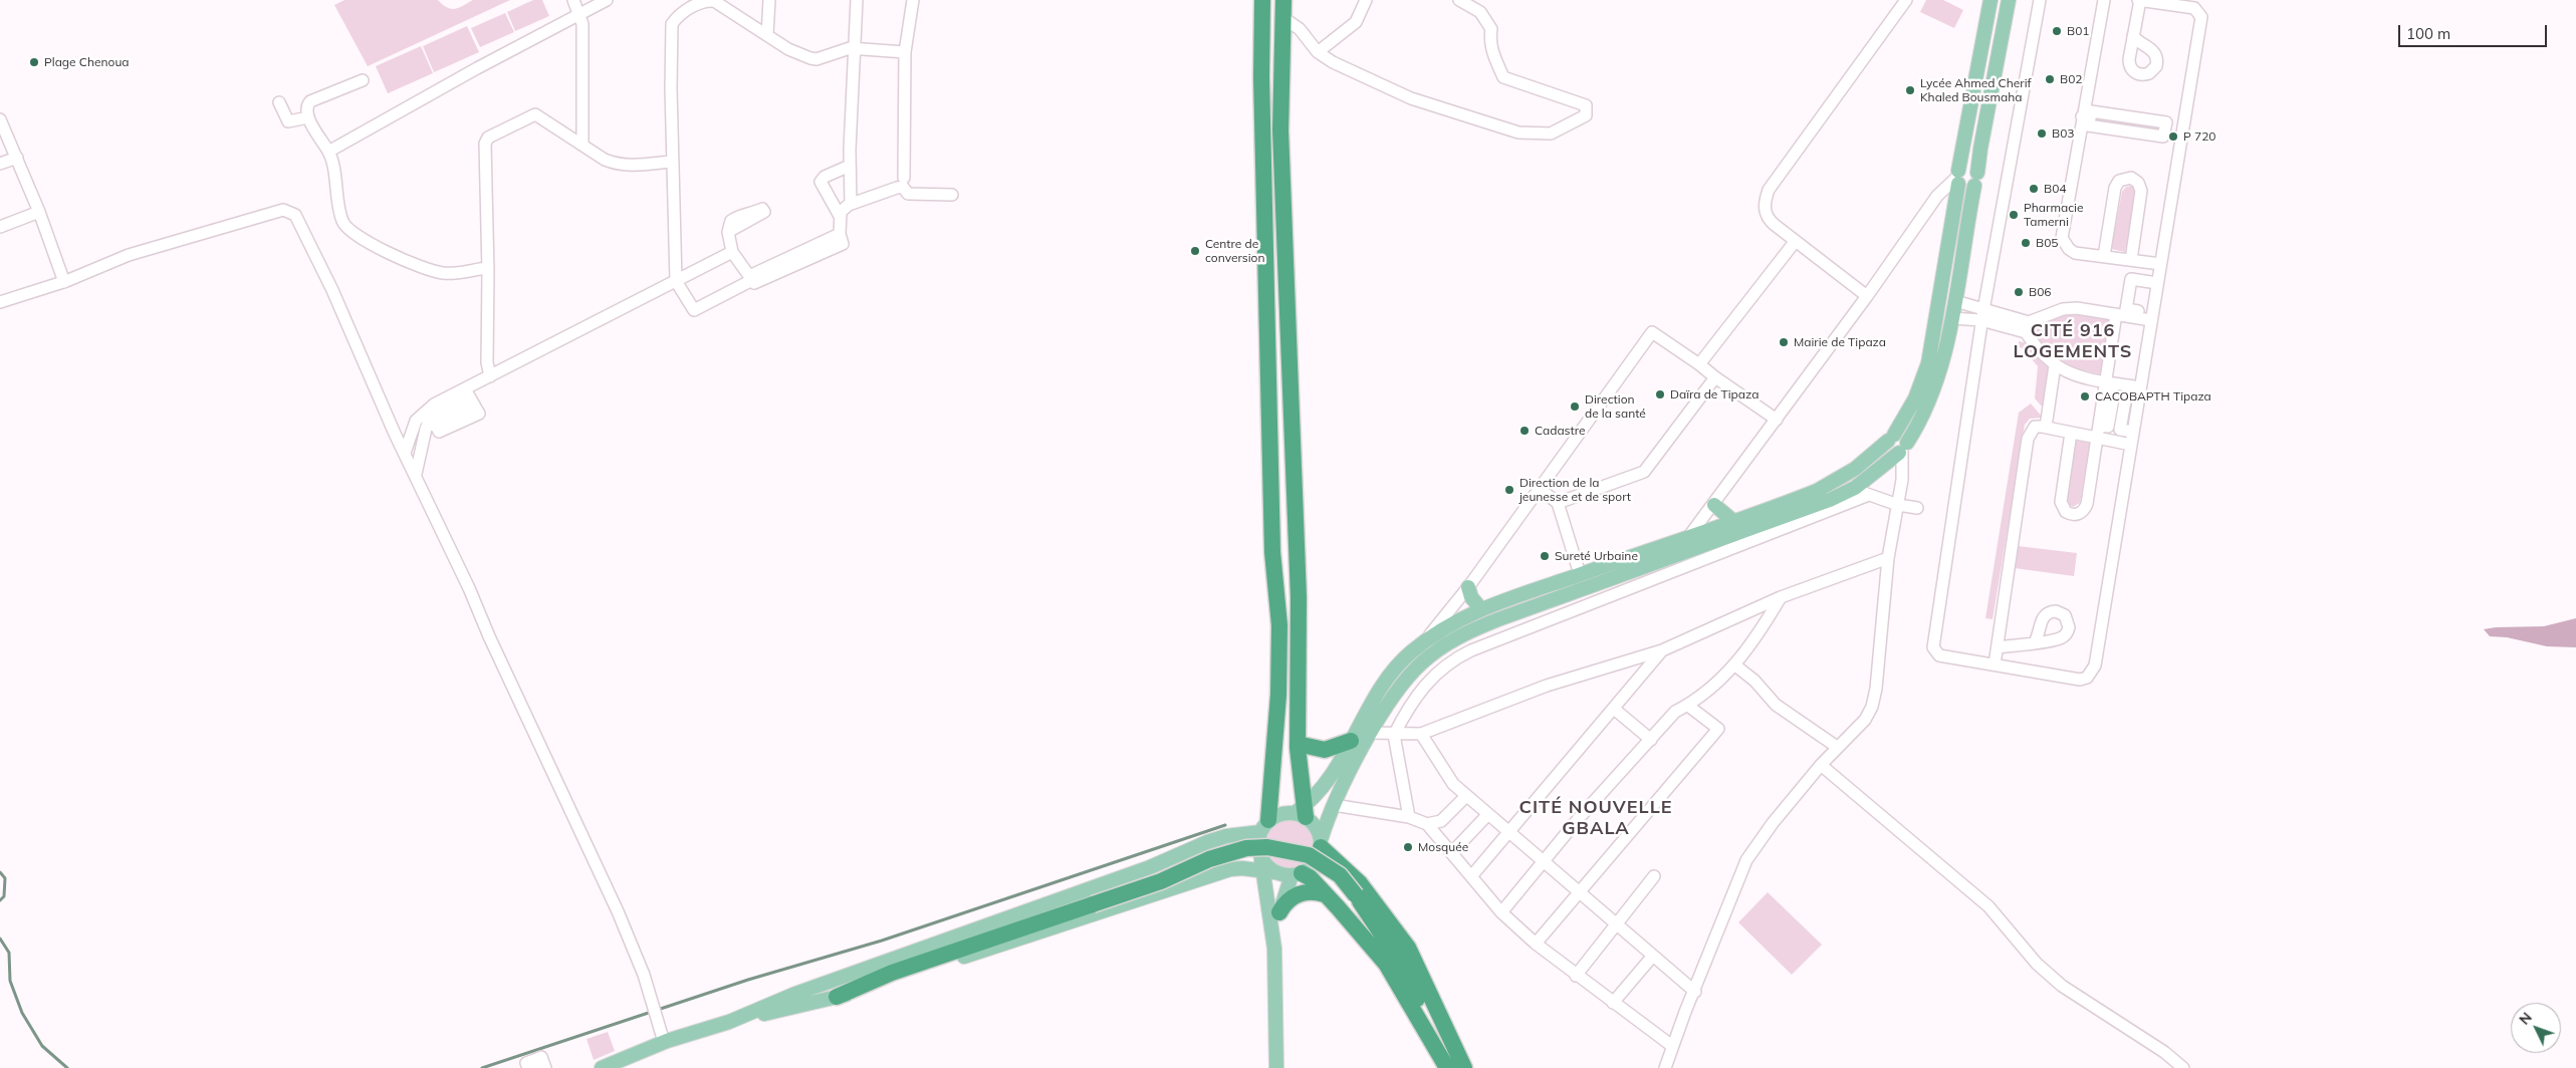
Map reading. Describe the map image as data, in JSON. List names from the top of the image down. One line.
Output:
{"districts":["CITÉ 916 LOGEMENTS","CITÉ NOUVELLE GBALA"],"places":["B01","Plage Chenoua","B02","Lycée Ahmed Cherif Khaled Bousmaha","B03","P 720","B04","Pharmacie Tamerni","B05","Centre de conversion","B06","Mairie de Tipaza","Daïra de Tipaza","CACOBAPTH Tipaza","Direction de la santé","Cadastre","Direction de la jeunesse et de sport","Sureté Urbaine","Mosquée"],"scale_bar":"100 m","north":"top left"}
